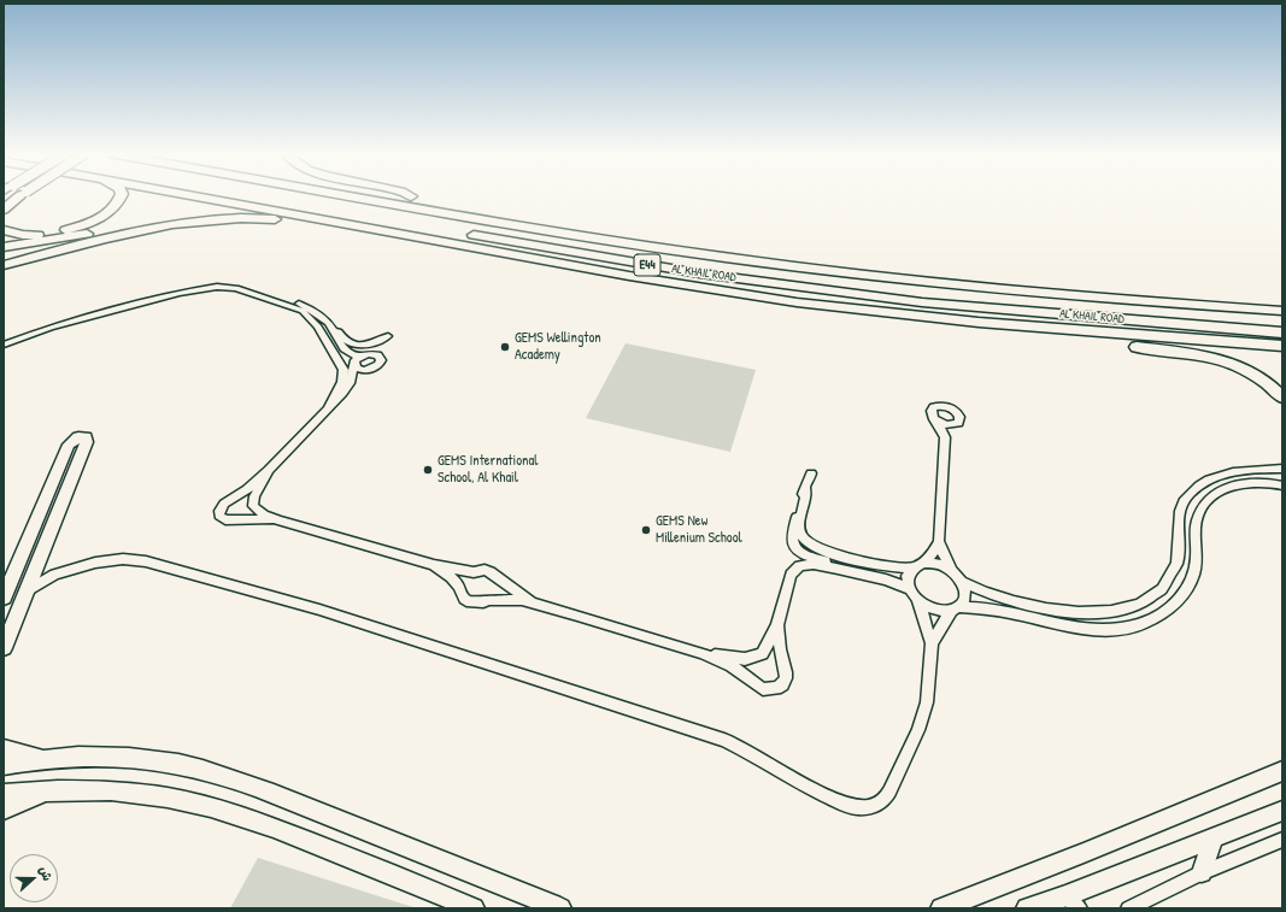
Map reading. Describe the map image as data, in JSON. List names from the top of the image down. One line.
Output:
{"streets":{"highway":["E44","AL KHAIL ROAD"]},"places":["GEMS Wellington Academy","GEMS International School, Al Khail","GEMS New Millenium School"],"north":"right"}
